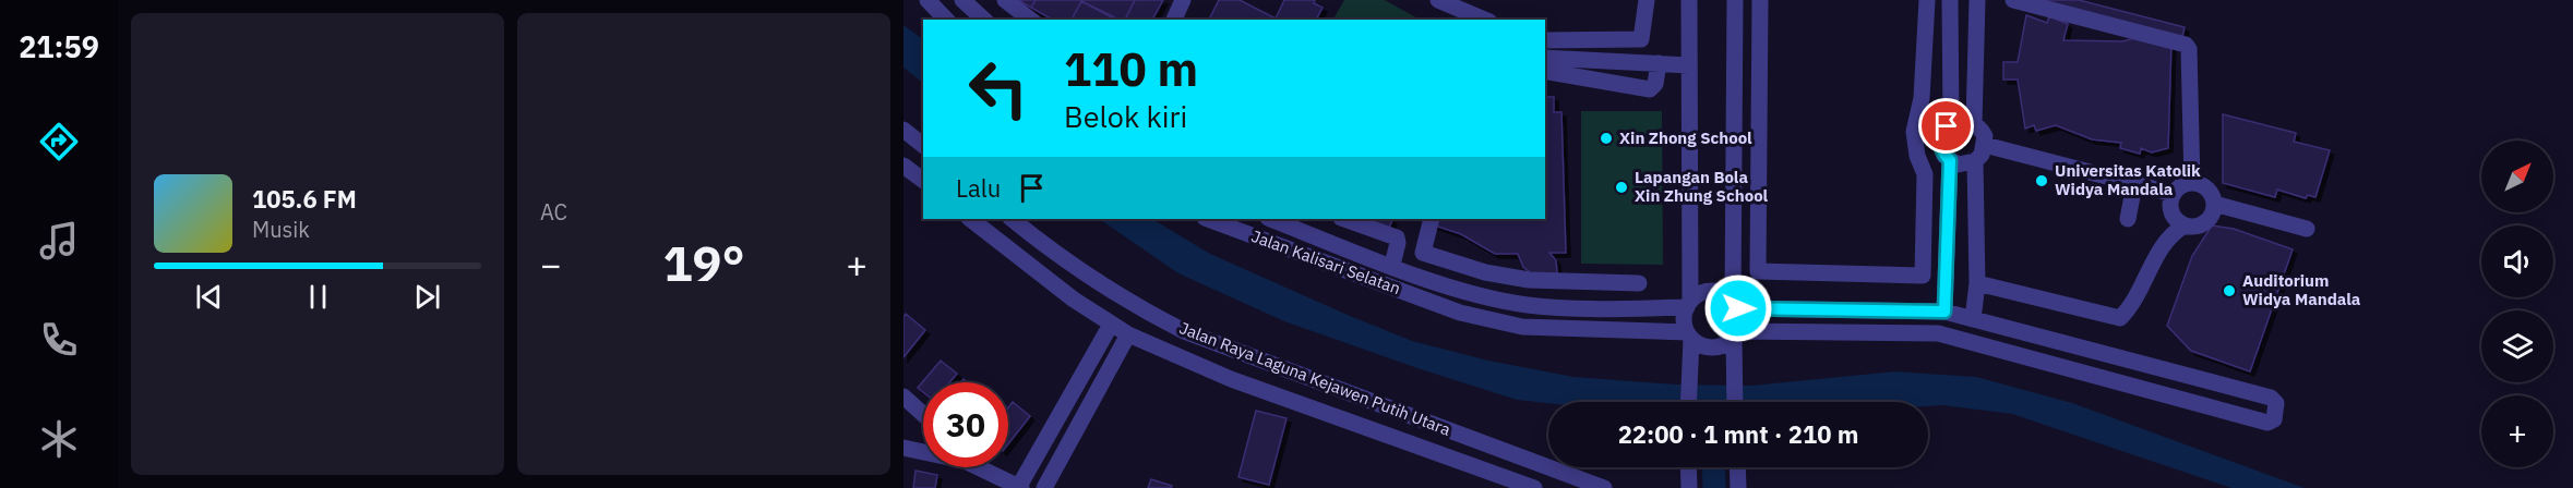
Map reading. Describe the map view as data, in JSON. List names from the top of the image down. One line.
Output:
{"streets":{"street":["Jalan Kalisari Selatan","Jalan Raya Laguna Kejawen Putih Utara"]},"places":["Xin Zhong School","Universitas Katolik Widya Mandala","Lapangan Bola Xin Zhung School","Auditorium Widya Mandala"],"north":"top right","page":{"tabs":"21:59","tile":"AC","turn":["110 m","Belok kiri"],"map_buttons":"+","then":"Lalu","song":["105.6 FM","Musik"],"heat":["−","19°","+"],"limit":"30","trip":"22:00 · 1 mnt · 210 m"}}
